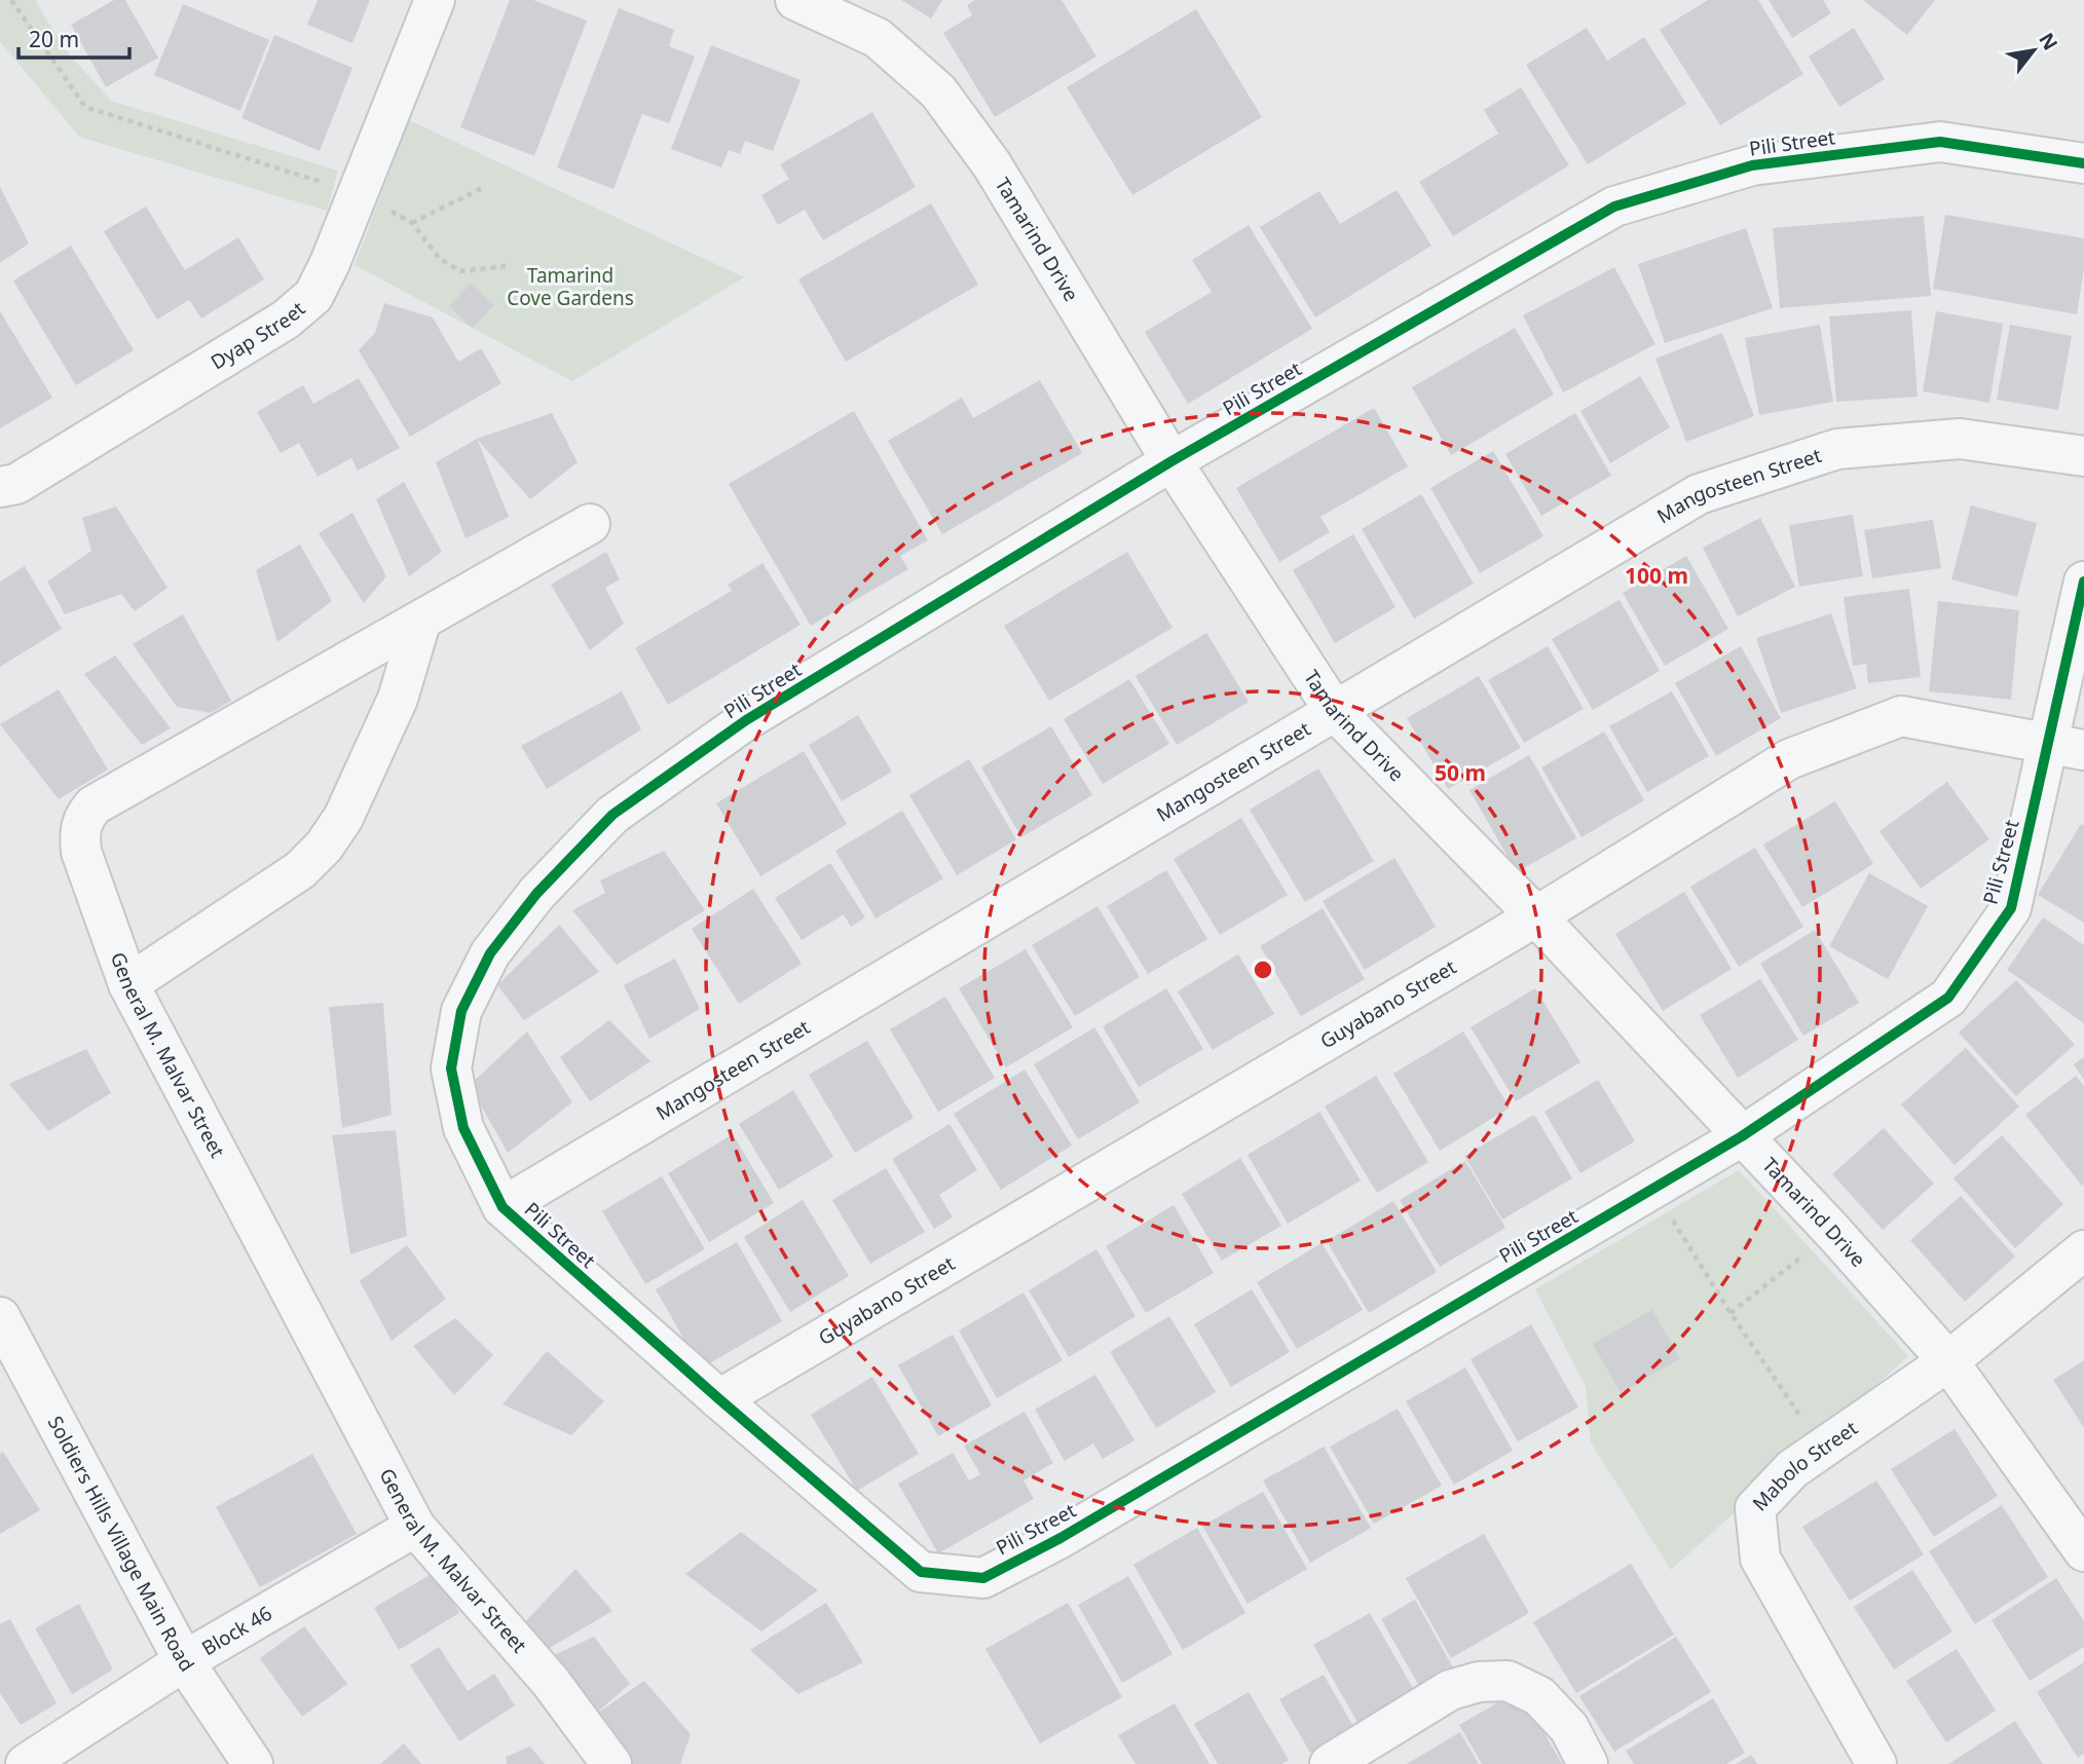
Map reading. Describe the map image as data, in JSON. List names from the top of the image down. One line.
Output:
{"streets":{"street":["Pili Street","Tamarind Drive","Dyap Street","Mangosteen Street","Guyabano Street","General M. Malvar Street","Mabolo Street","Soldiers Hills Village Main Road","Block 46"]},"crossings":[["Pili Street","Tamarind Drive"],["Pili Street","Mangosteen Street"],["Pili Street","Guyabano Street"],["Tamarind Drive","Mangosteen Street"],["Tamarind Drive","Guyabano Street"],["Tamarind Drive","Mabolo Street"],["General M. Malvar Street","Block 46"],["Soldiers Hills Village Main Road","Block 46"]],"parks":["Tamarind Cove Gardens"],"scale_bar":"20 m","north":"top right","rings":["100 m","50 m"]}
